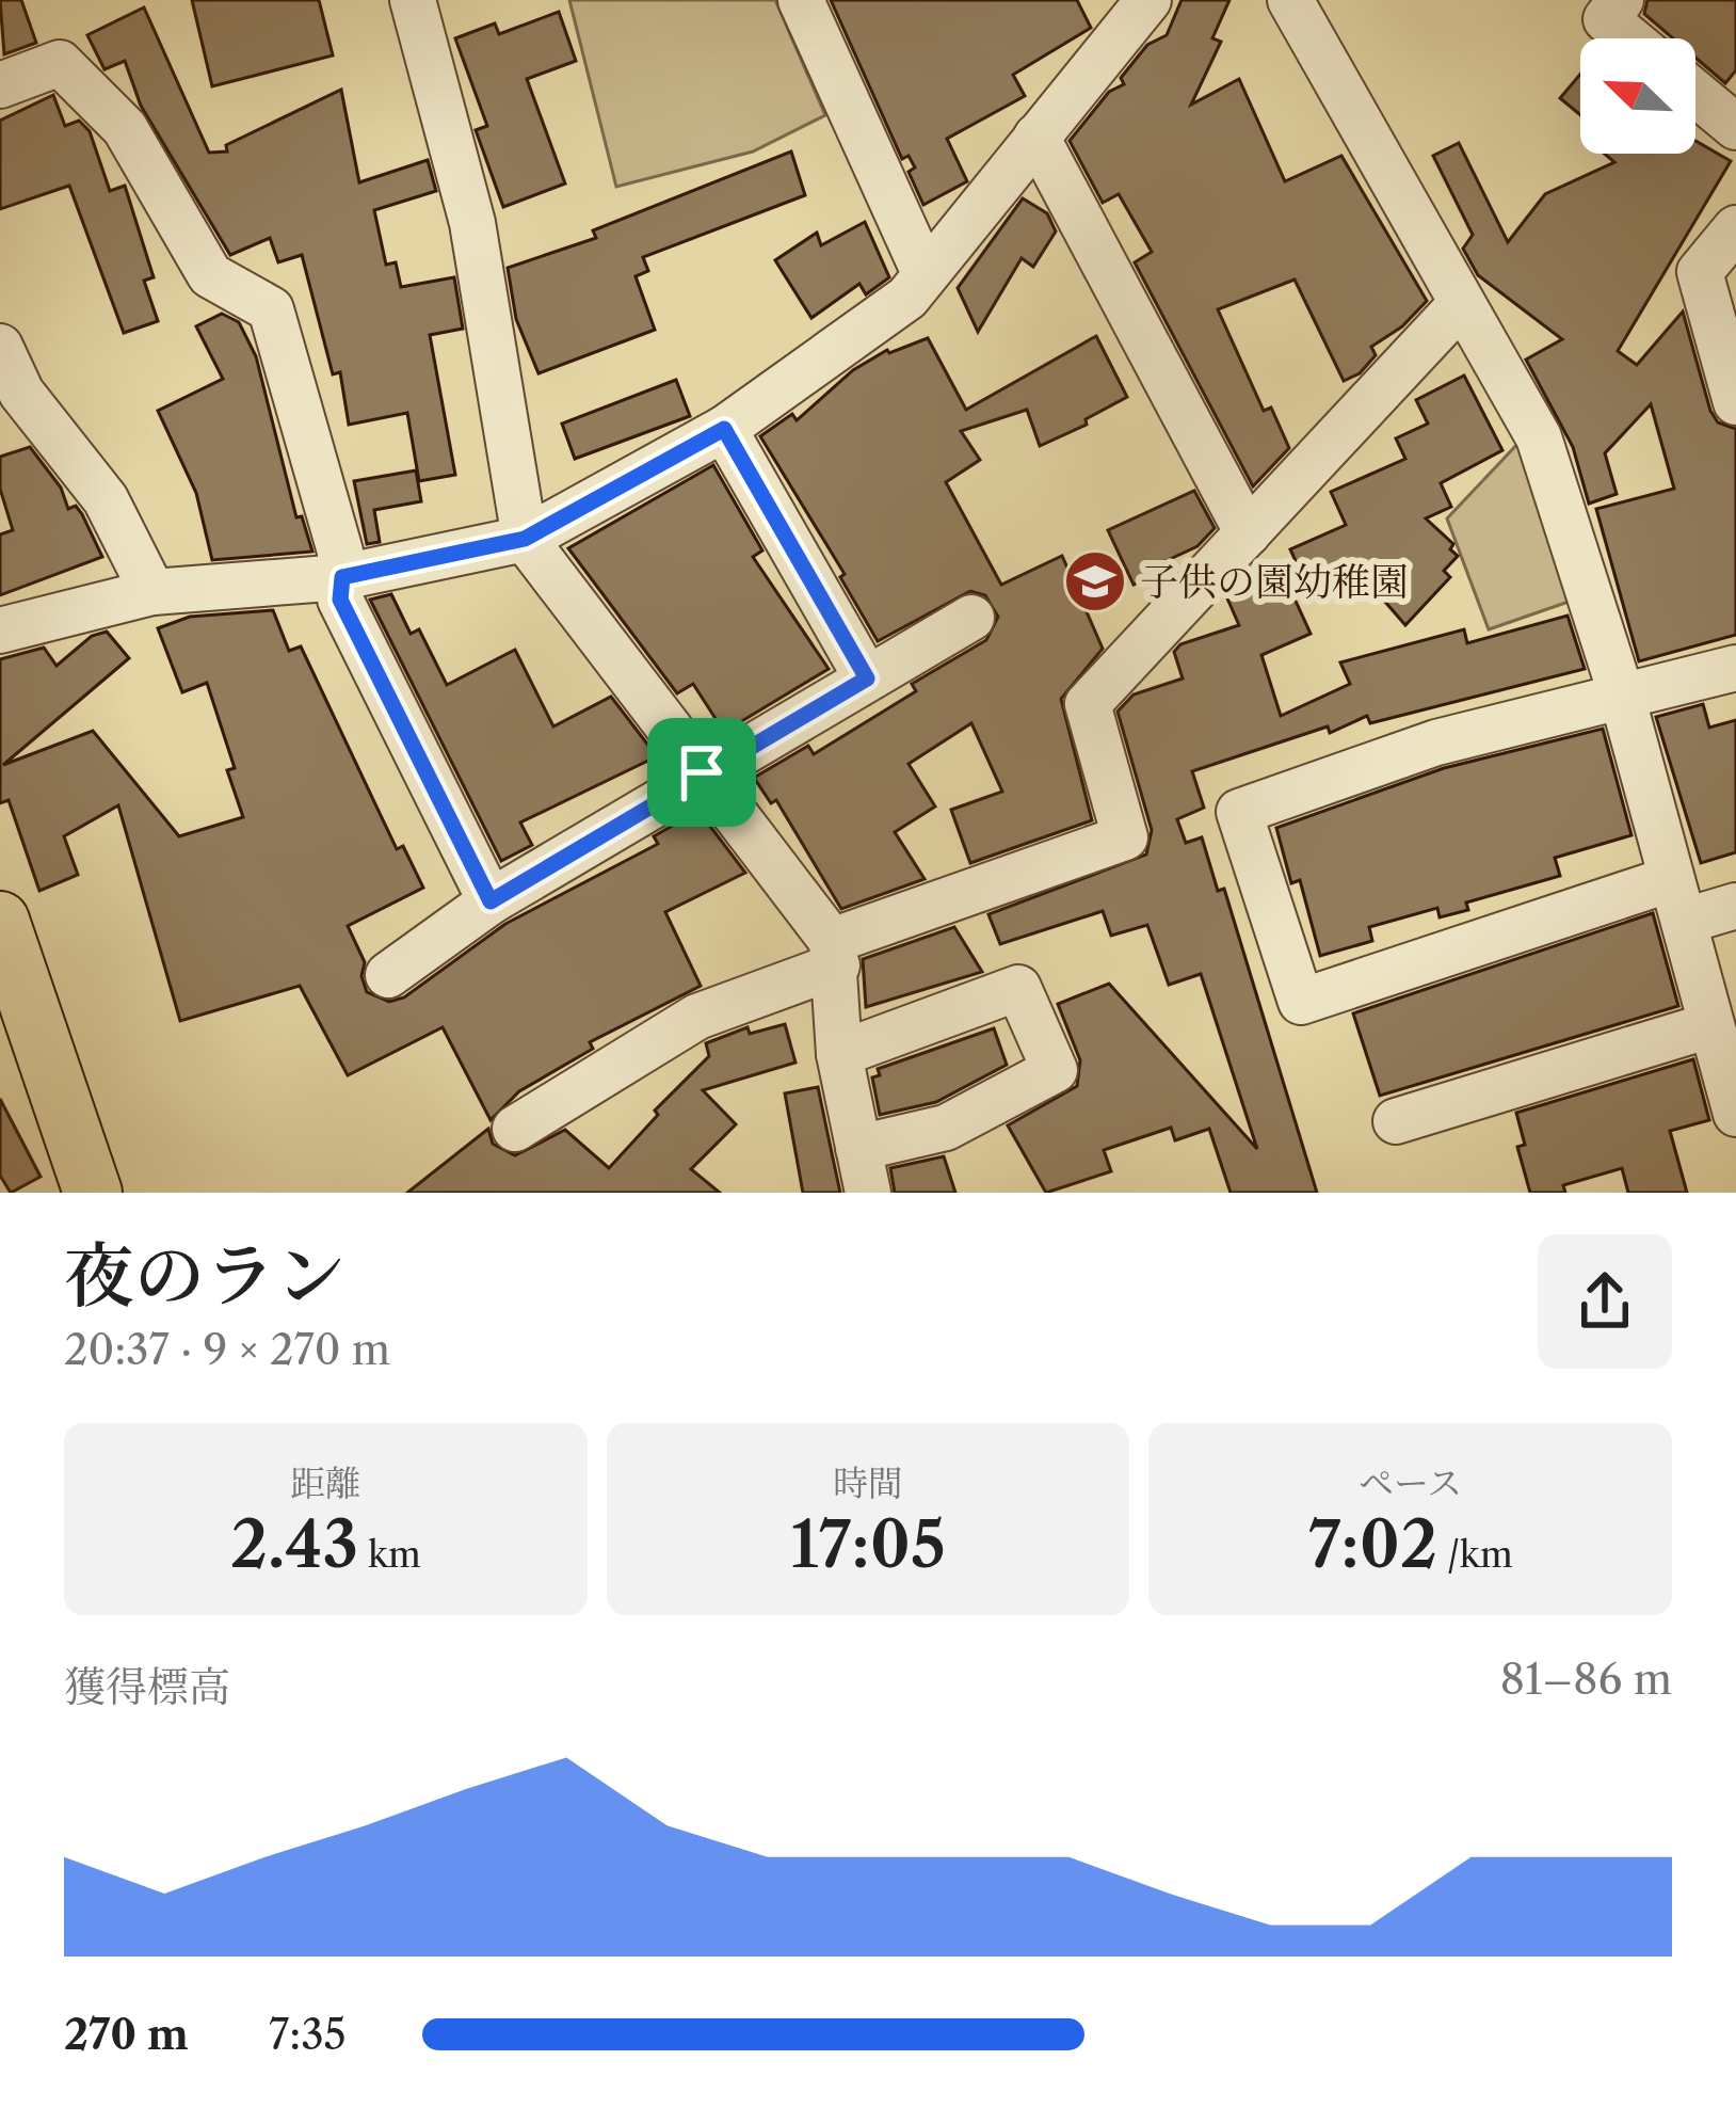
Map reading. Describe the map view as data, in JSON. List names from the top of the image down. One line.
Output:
{"places":{"school or university":["子供の園幼稚園"]},"north":"top left","page":{"heading":["夜のラン","20:37 · 9 × 270 m"],"stats":[["距離","2.43 km"],["時間","17:05"],["ペース","7:02 /km"]],"chart":["獲得標高","81–86 m"],"list":[{"name":"270 m","note":"7:35"}]}}
